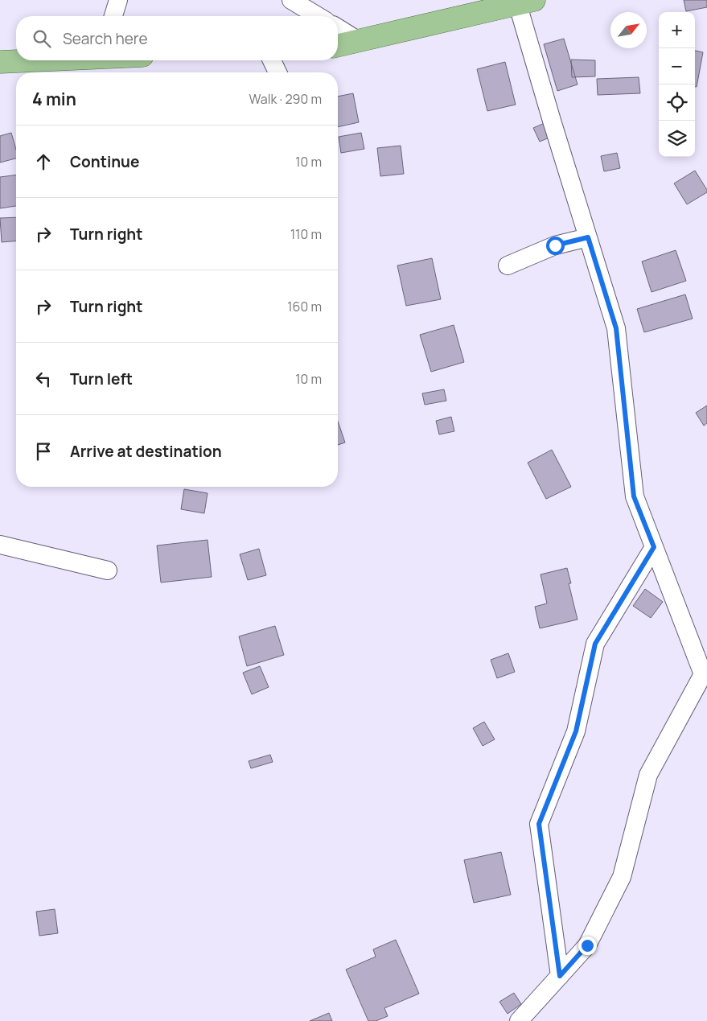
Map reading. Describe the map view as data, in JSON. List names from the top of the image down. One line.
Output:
{"north":"top right","page":{"map_buttons":["+","−"],"search":"Search here","heading":["4 min","Walk · 290 m"],"list":[["Continue","10 m"],["Turn right","110 m"],["Turn right","160 m"],["Turn left","10 m"],"Arrive at destination"]}}
